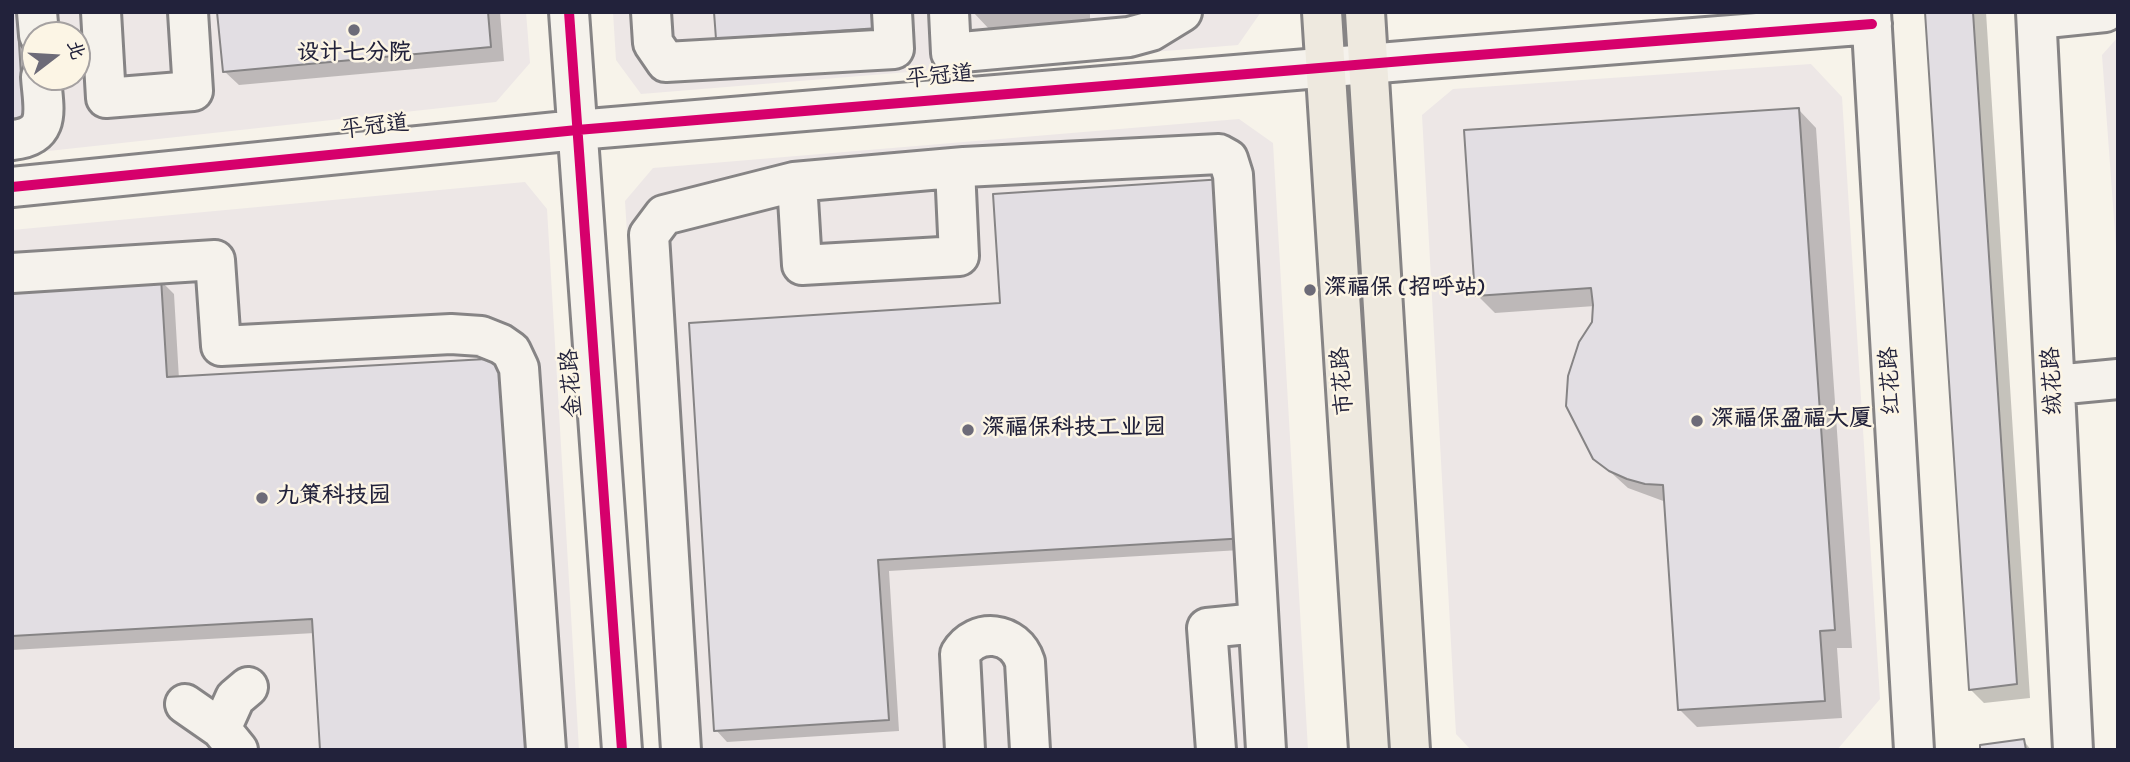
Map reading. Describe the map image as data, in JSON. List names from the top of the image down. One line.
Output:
{"streets":{"main road":["市花路"],"street":["平冠道","红花路","绒花路","金花路"]},"crossings":[["平冠道","市花路"],["平冠道","红花路"],["平冠道","金花路"]],"places":["设计七分院","深福保 (招呼站)","深福保盈福大厦","深福保科技工业园","九策科技园"],"north":"right"}
